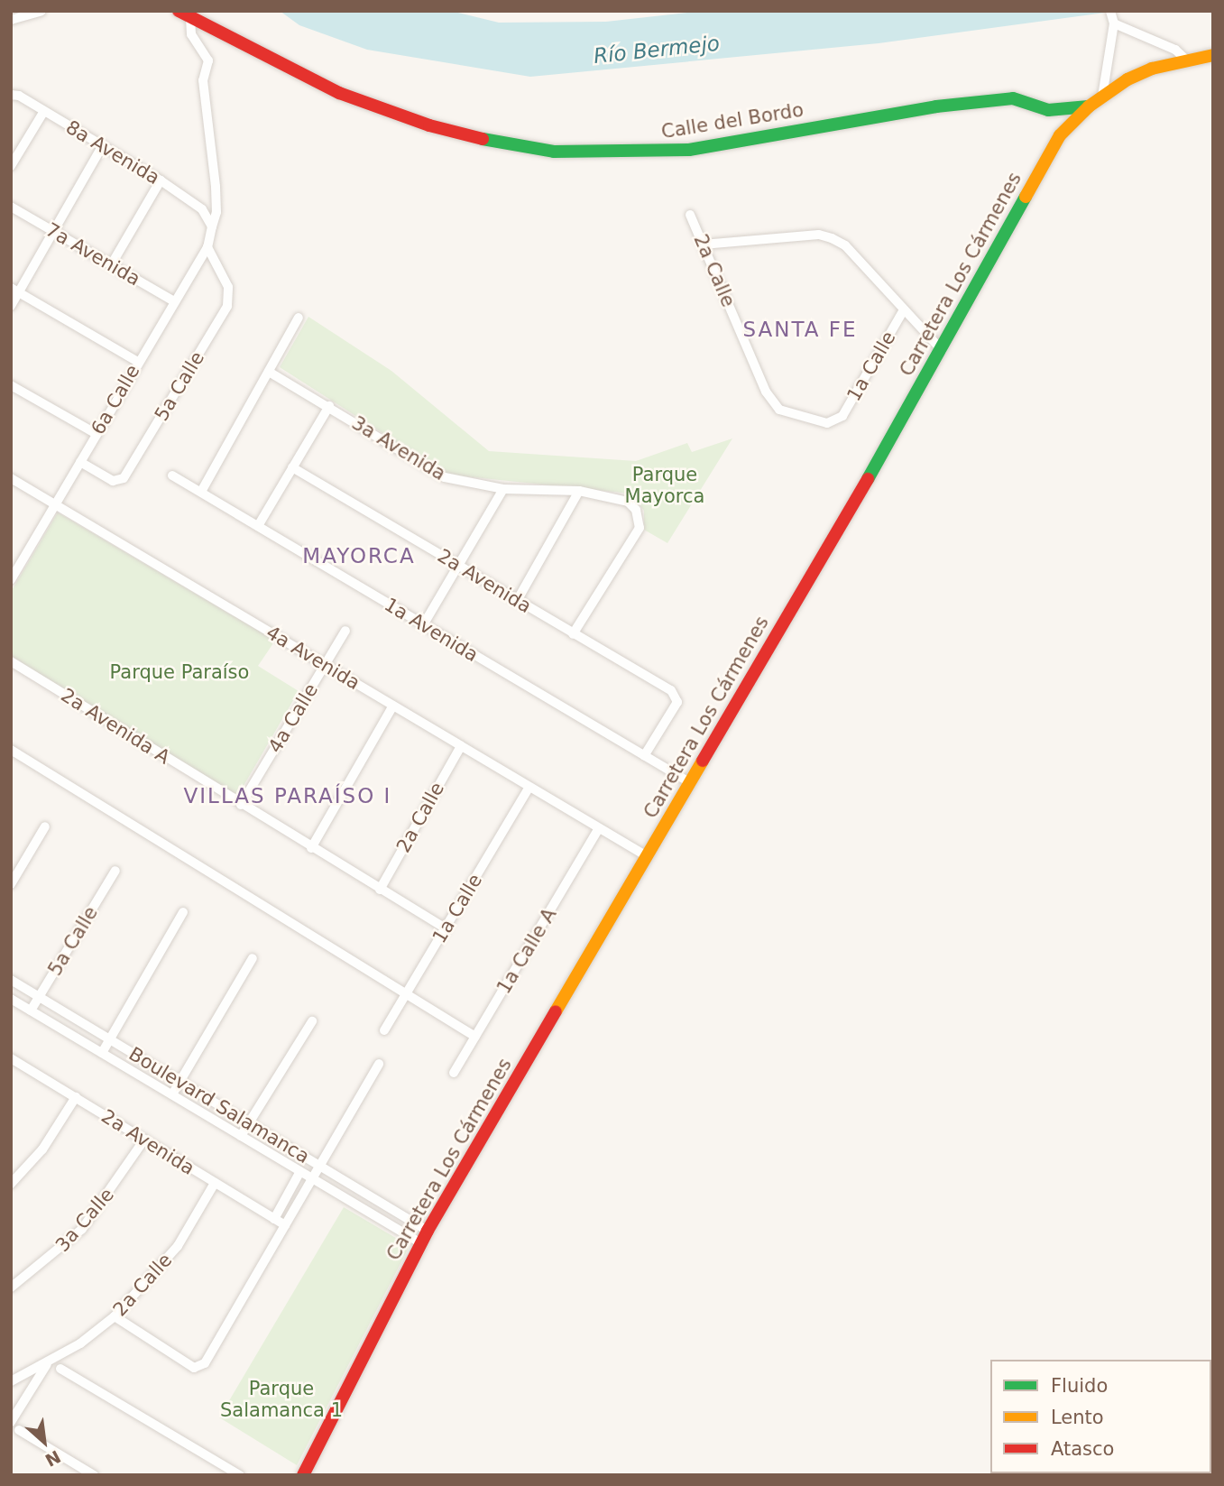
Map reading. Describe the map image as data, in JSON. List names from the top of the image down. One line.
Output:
{"streets":{"main road":["Calle del Bordo","Carretera Los Cármenes"],"street":["8a Avenida","7a Avenida","2a Calle","1a Calle","5a Calle","6a Calle","3a Avenida","2a Avenida","1a Avenida","4a Avenida","4a Calle","2a Avenida A","1a Calle A","Boulevard Salamanca","3a Calle"]},"crossings":[["Calle del Bordo","Carretera Los Cármenes"],["Calle del Bordo","6a Calle"],["8a Avenida","6a Calle"],["7a Avenida","6a Calle"],["2a Calle","1a Calle"],["2a Calle","2a Avenida"],["2a Calle","4a Avenida"],["2a Calle","2a Avenida A"],["Carretera Los Cármenes","1a Avenida"],["Carretera Los Cármenes","4a Avenida"],["Carretera Los Cármenes","Boulevard Salamanca"],["1a Calle","4a Avenida"],["1a Calle","2a Avenida A"],["5a Calle","6a Calle"],["5a Calle","Boulevard Salamanca"],["6a Calle","4a Avenida"],["3a Avenida","2a Avenida"],["2a Avenida","1a Avenida"],["2a Avenida","3a Calle"],["4a Avenida","4a Calle"],["4a Avenida","1a Calle A"],["4a Calle","2a Avenida A"]],"districts":["SANTA FE","MAYORCA","VILLAS PARAÍSO I"],"water":["Río Bermejo"],"parks":["Parque Mayorca","Parque Paraíso","Parque Salamanca 1"],"legend":["Fluido","Lento","Atasco"],"north":"bottom right"}
